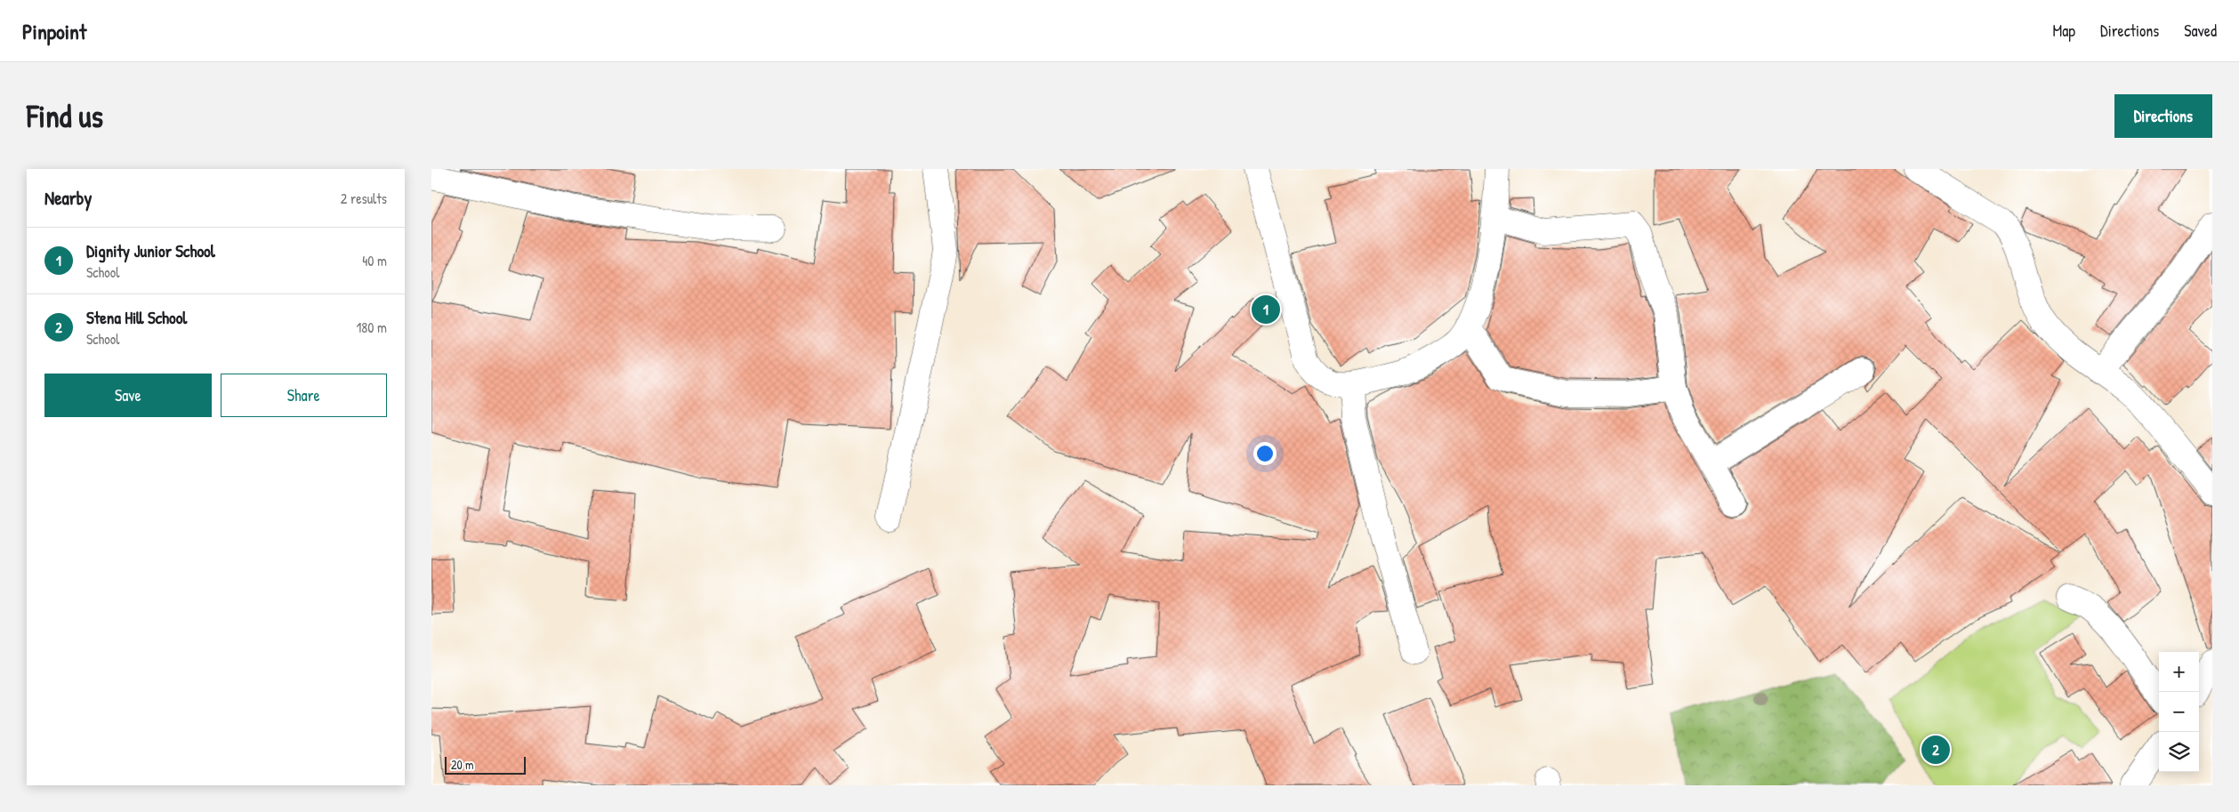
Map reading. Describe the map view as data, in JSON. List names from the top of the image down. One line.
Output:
{"scale_bar":"20 m","page":{"header":"Pinpoint","nav":["Map","Directions","Saved"],"buttons":["Directions",["Save","Share"]],"title":"Find us","heading":["Nearby","2 results"],"list":[{"mark":"1","name":"Dignity Junior School","note":"School","value":"40 m"},{"mark":"2","name":"Stena Hill School","note":"School","value":"180 m"}],"pins":["1","2"],"map_buttons":["+","−"],"scale":"20 m"}}
